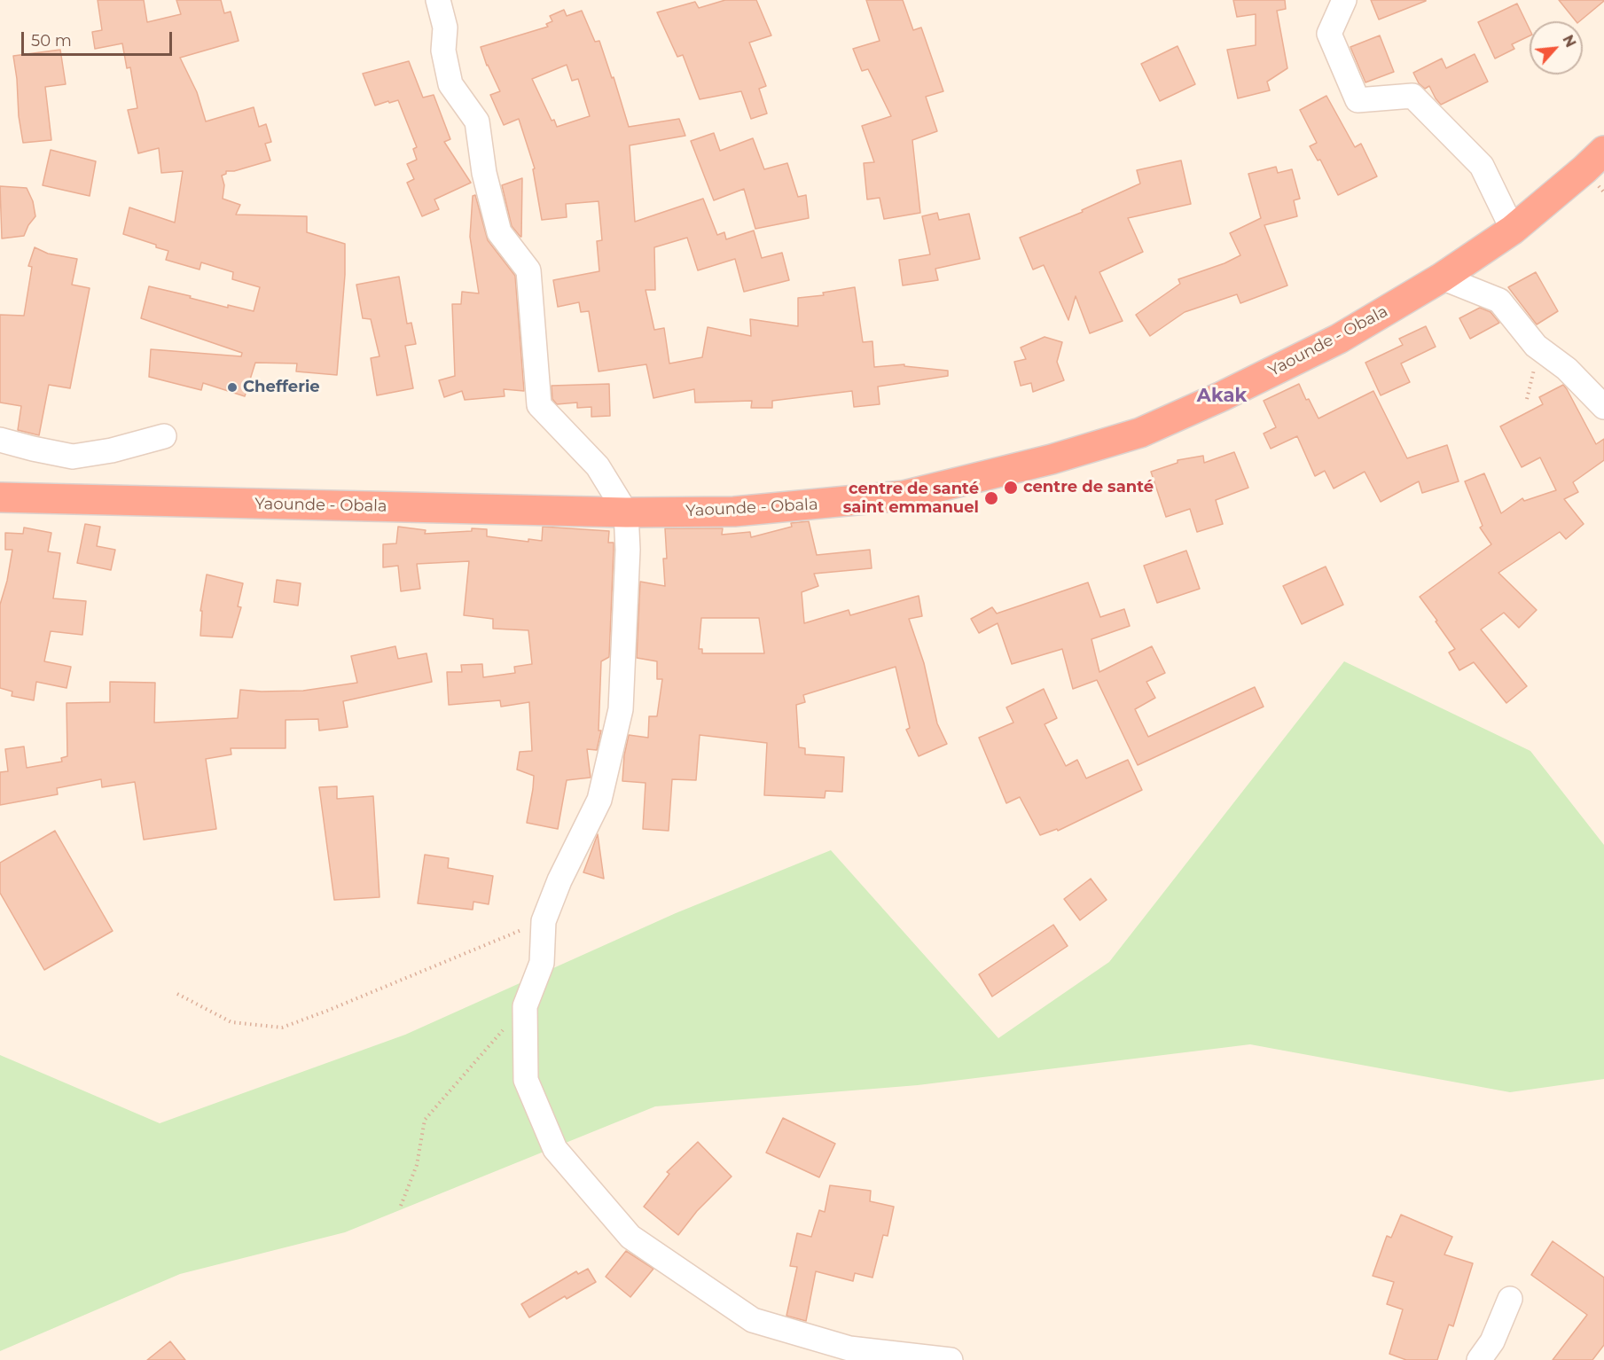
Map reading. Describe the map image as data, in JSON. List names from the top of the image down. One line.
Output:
{"streets":{"highway":["Yaounde - Obala"]},"districts":["Akak"],"places":["Chefferie","centre de santé","centre de santé saint emmanuel"],"scale_bar":"50 m","north":"top right"}
